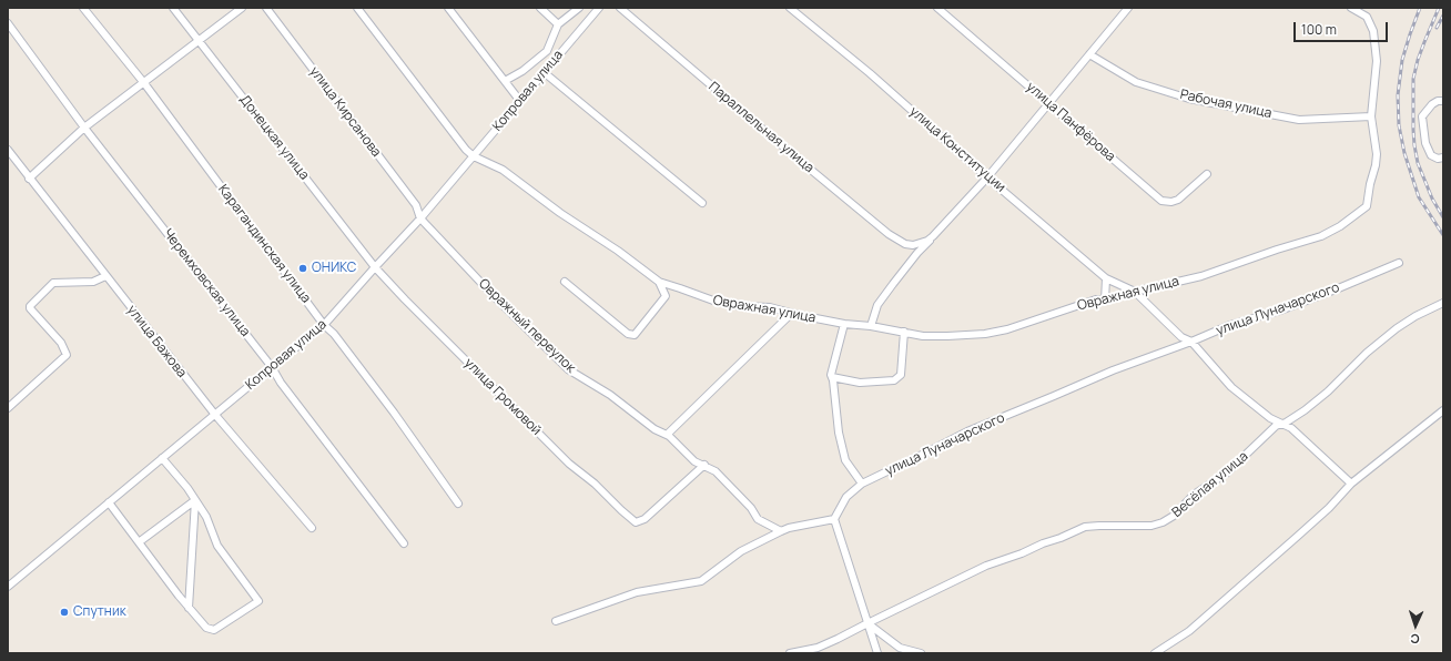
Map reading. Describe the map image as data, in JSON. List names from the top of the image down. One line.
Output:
{"streets":{"street":["Копровая улица","Рабочая улица","улица Кирсанова","улица Панфёрова","Параллельная улица","Донецкая улица","улица Конституции","Карагандинская улица","Черемховская улица","Овражная улица","улица Луначарского","Овражный переулок","улица Бажова","улица Громовой","Весёлая улица"]},"crossings":[["Копровая улица","улица Кирсанова"],["Копровая улица","Донецкая улица"],["Копровая улица","Карагандинская улица"],["Копровая улица","Черемховская улица"],["Копровая улица","Овражная улица"],["Копровая улица","Овражный переулок"],["Копровая улица","улица Бажова"],["Копровая улица","улица Громовой"],["Рабочая улица","Овражная улица"],["улица Кирсанова","Овражный переулок"],["Донецкая улица","улица Громовой"],["улица Конституции","Овражная улица"],["Овражный переулок","улица Громовой"]],"places":["ОНИКС","Спутник"],"scale_bar":"100 m","north":"bottom"}
